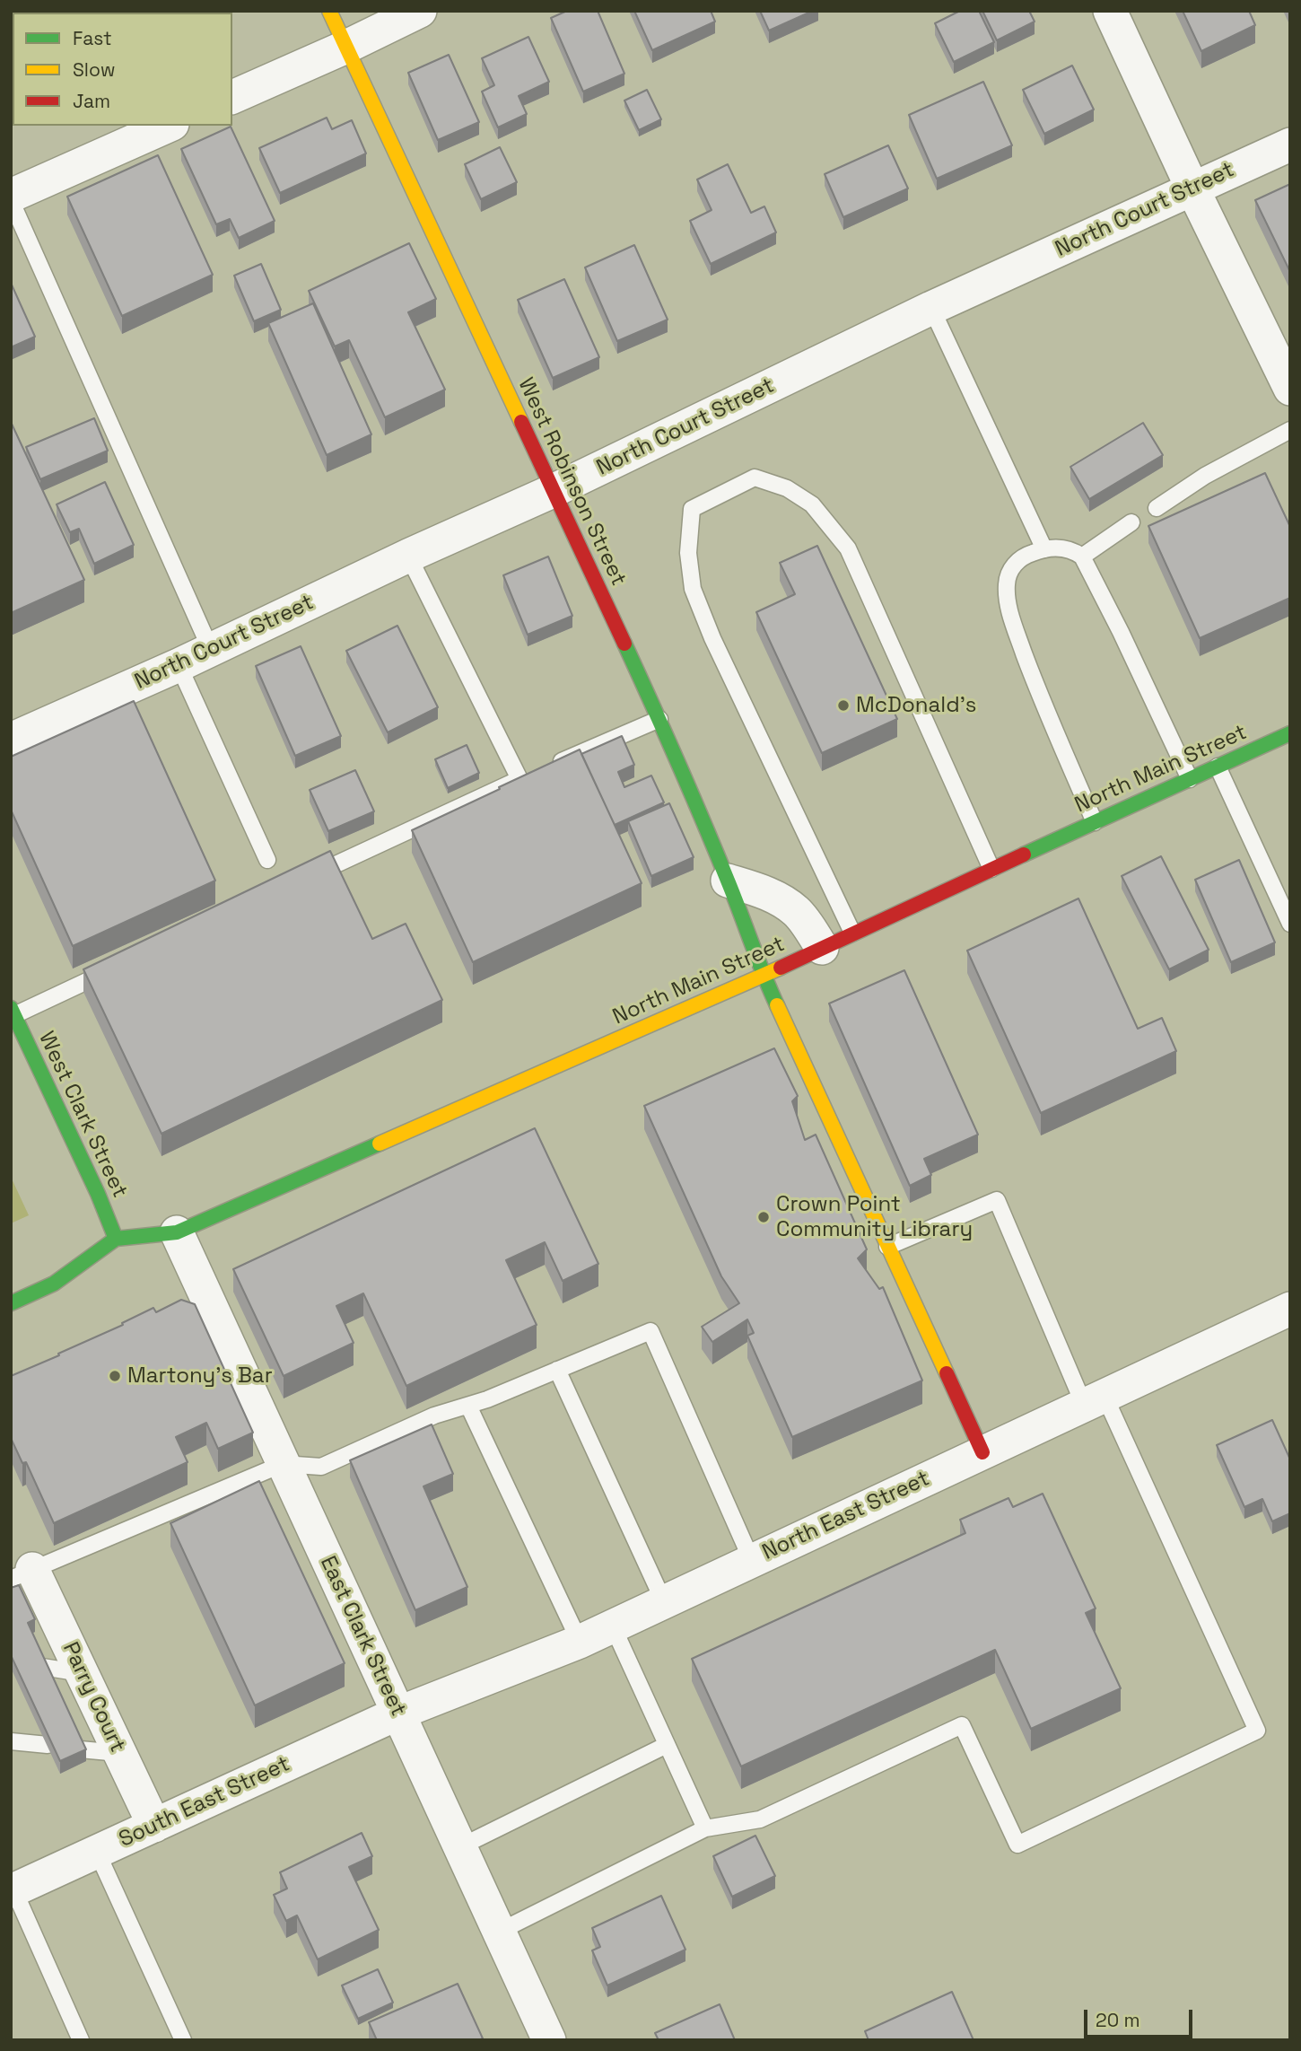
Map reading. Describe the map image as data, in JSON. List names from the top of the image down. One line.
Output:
{"streets":{"main road":["West Robinson Street","North Main Street","West Clark Street"],"street":["North Court Street","North East Street","East Clark Street","Parry Court","South East Street"]},"crossings":[["North Court Street","West Robinson Street"],["West Robinson Street","North Main Street"],["West Robinson Street","North East Street"],["North Main Street","West Clark Street"],["North Main Street","East Clark Street"],["North East Street","East Clark Street"],["North East Street","South East Street"],["East Clark Street","South East Street"],["Parry Court","South East Street"]],"places":["McDonald's","Crown Point Community Library","Martony's Bar"],"legend":["Fast","Slow","Jam"],"scale_bar":"20 m"}
